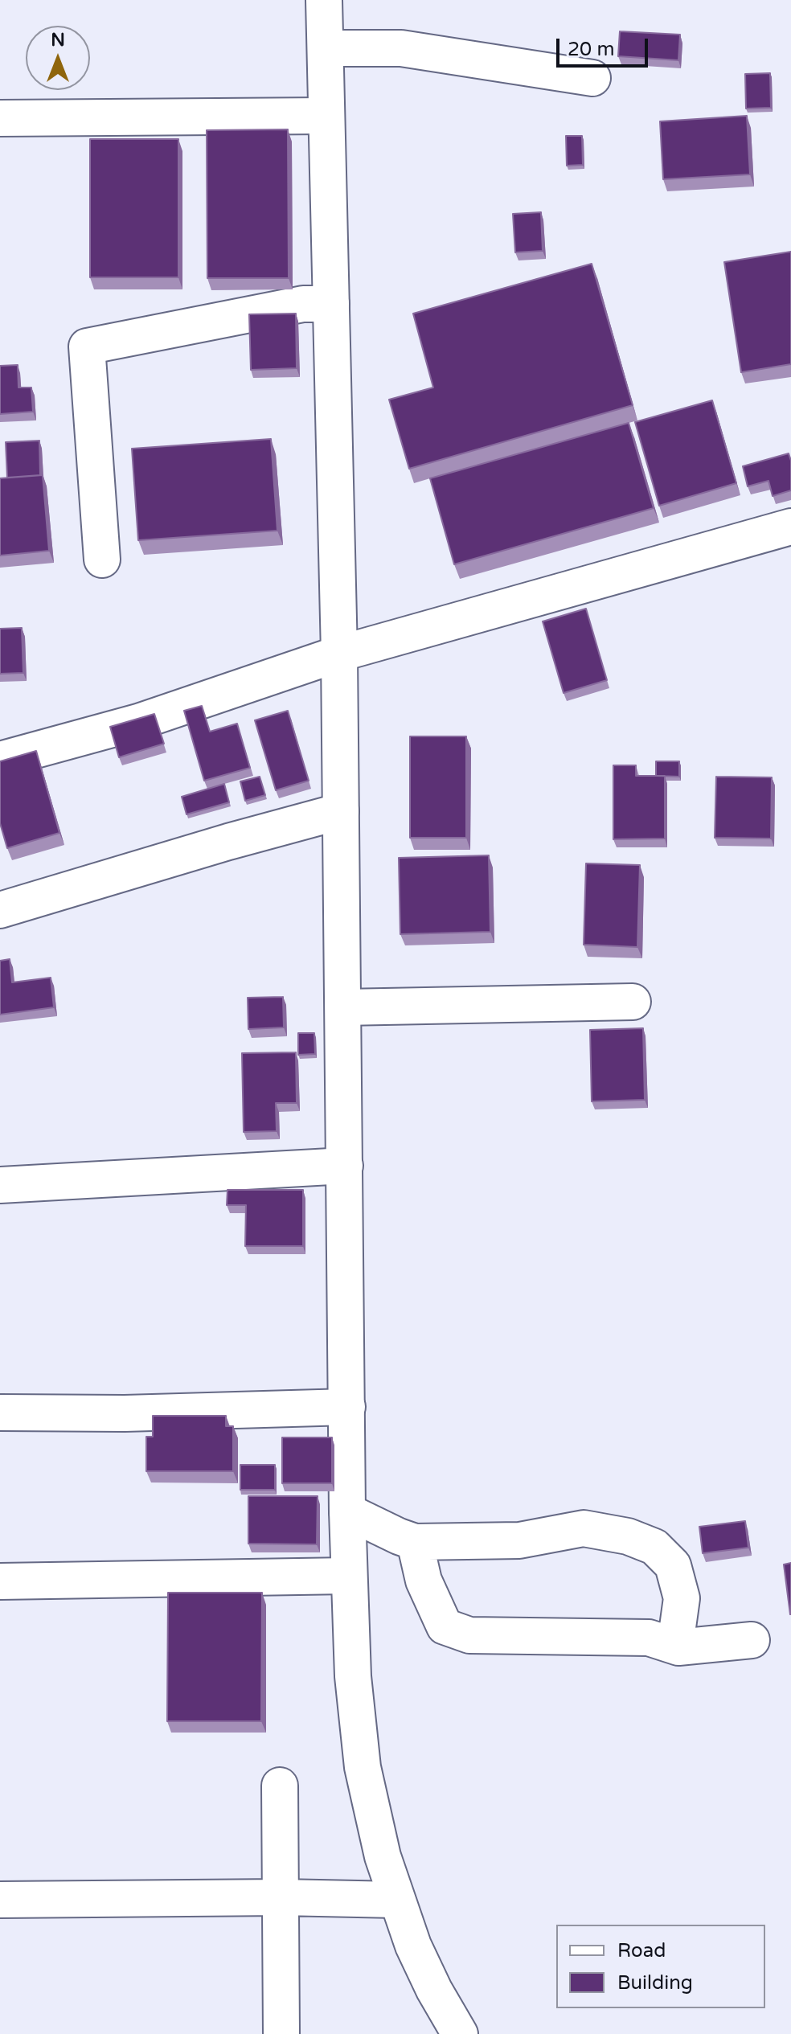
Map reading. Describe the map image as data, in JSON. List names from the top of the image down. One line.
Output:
{"legend":["Road","Building"],"scale_bar":"20 m","north":"top"}
